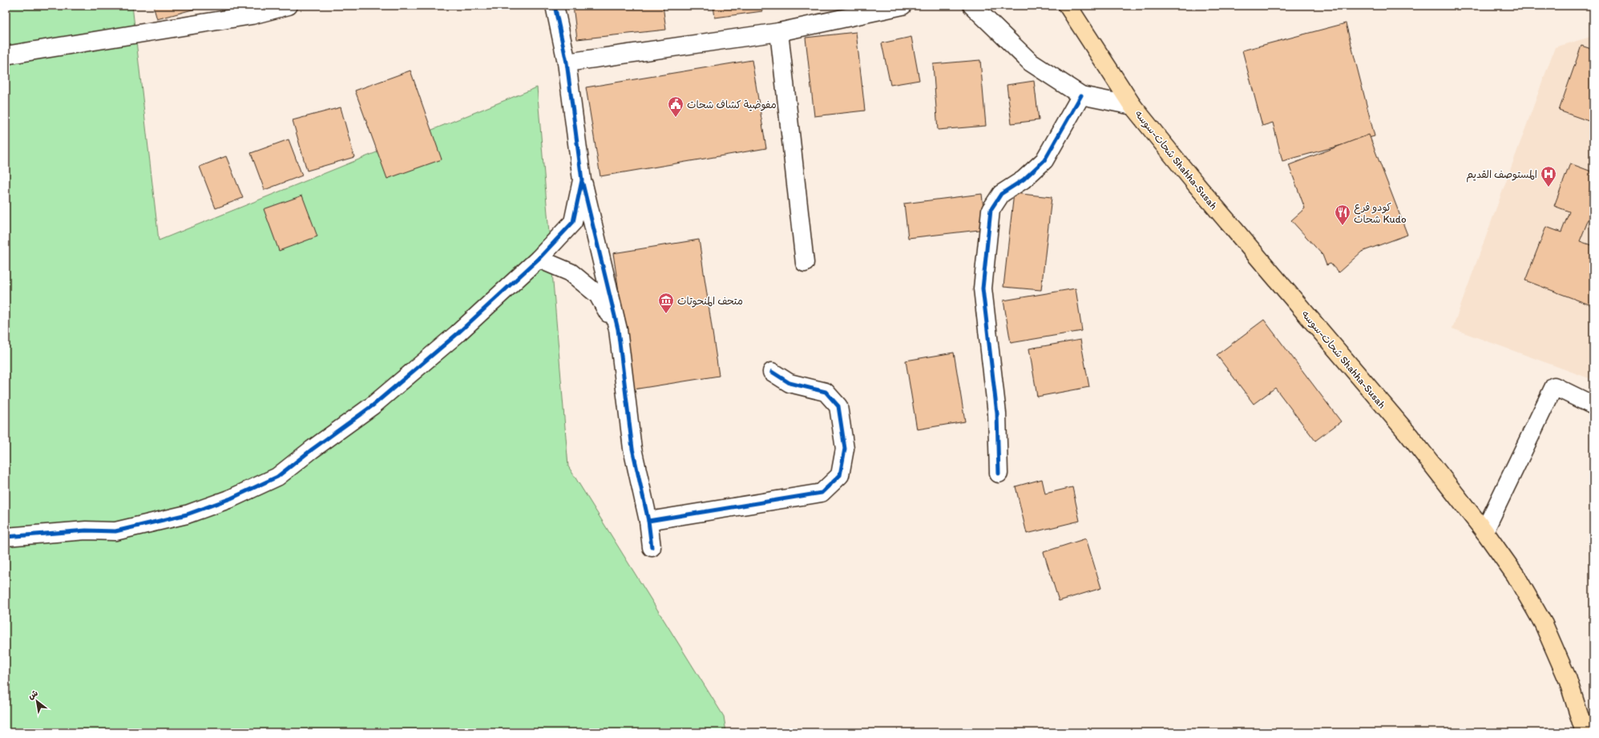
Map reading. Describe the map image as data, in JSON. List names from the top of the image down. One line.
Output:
{"streets":{"main road":["شحات-سوسه Shahha-Susah"]},"places":{"public building":["مفوضية كشاف شحات"],"hospital":["المستوصف القديم"],"restaurant":["كودو فرع شحات Kudo"],"museum":["متحف المنحوتات"]},"north":"top left"}
